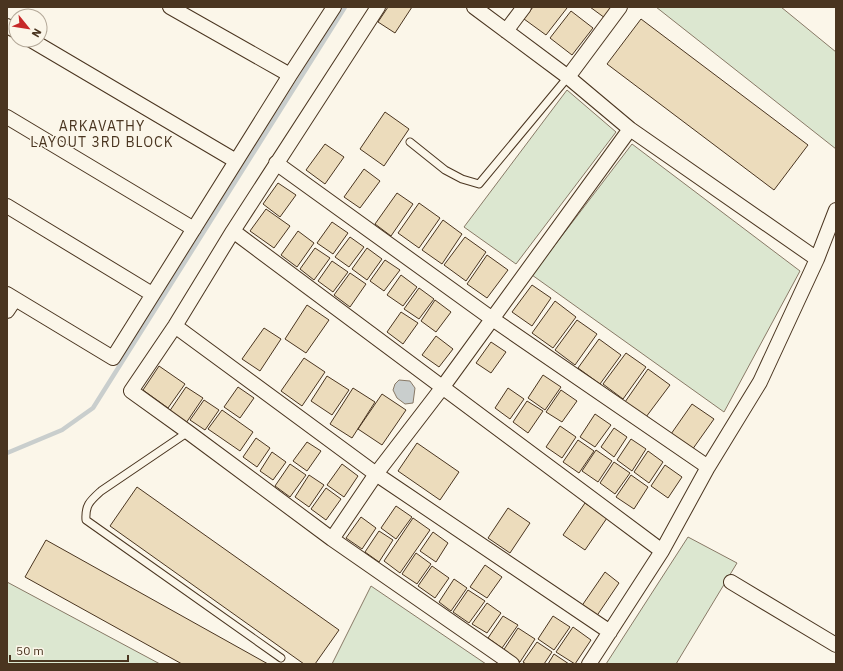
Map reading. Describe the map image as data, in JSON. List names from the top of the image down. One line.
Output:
{"districts":["ARKAVATHY LAYOUT 3RD BLOCK"],"scale_bar":"50 m","north":"bottom right"}
